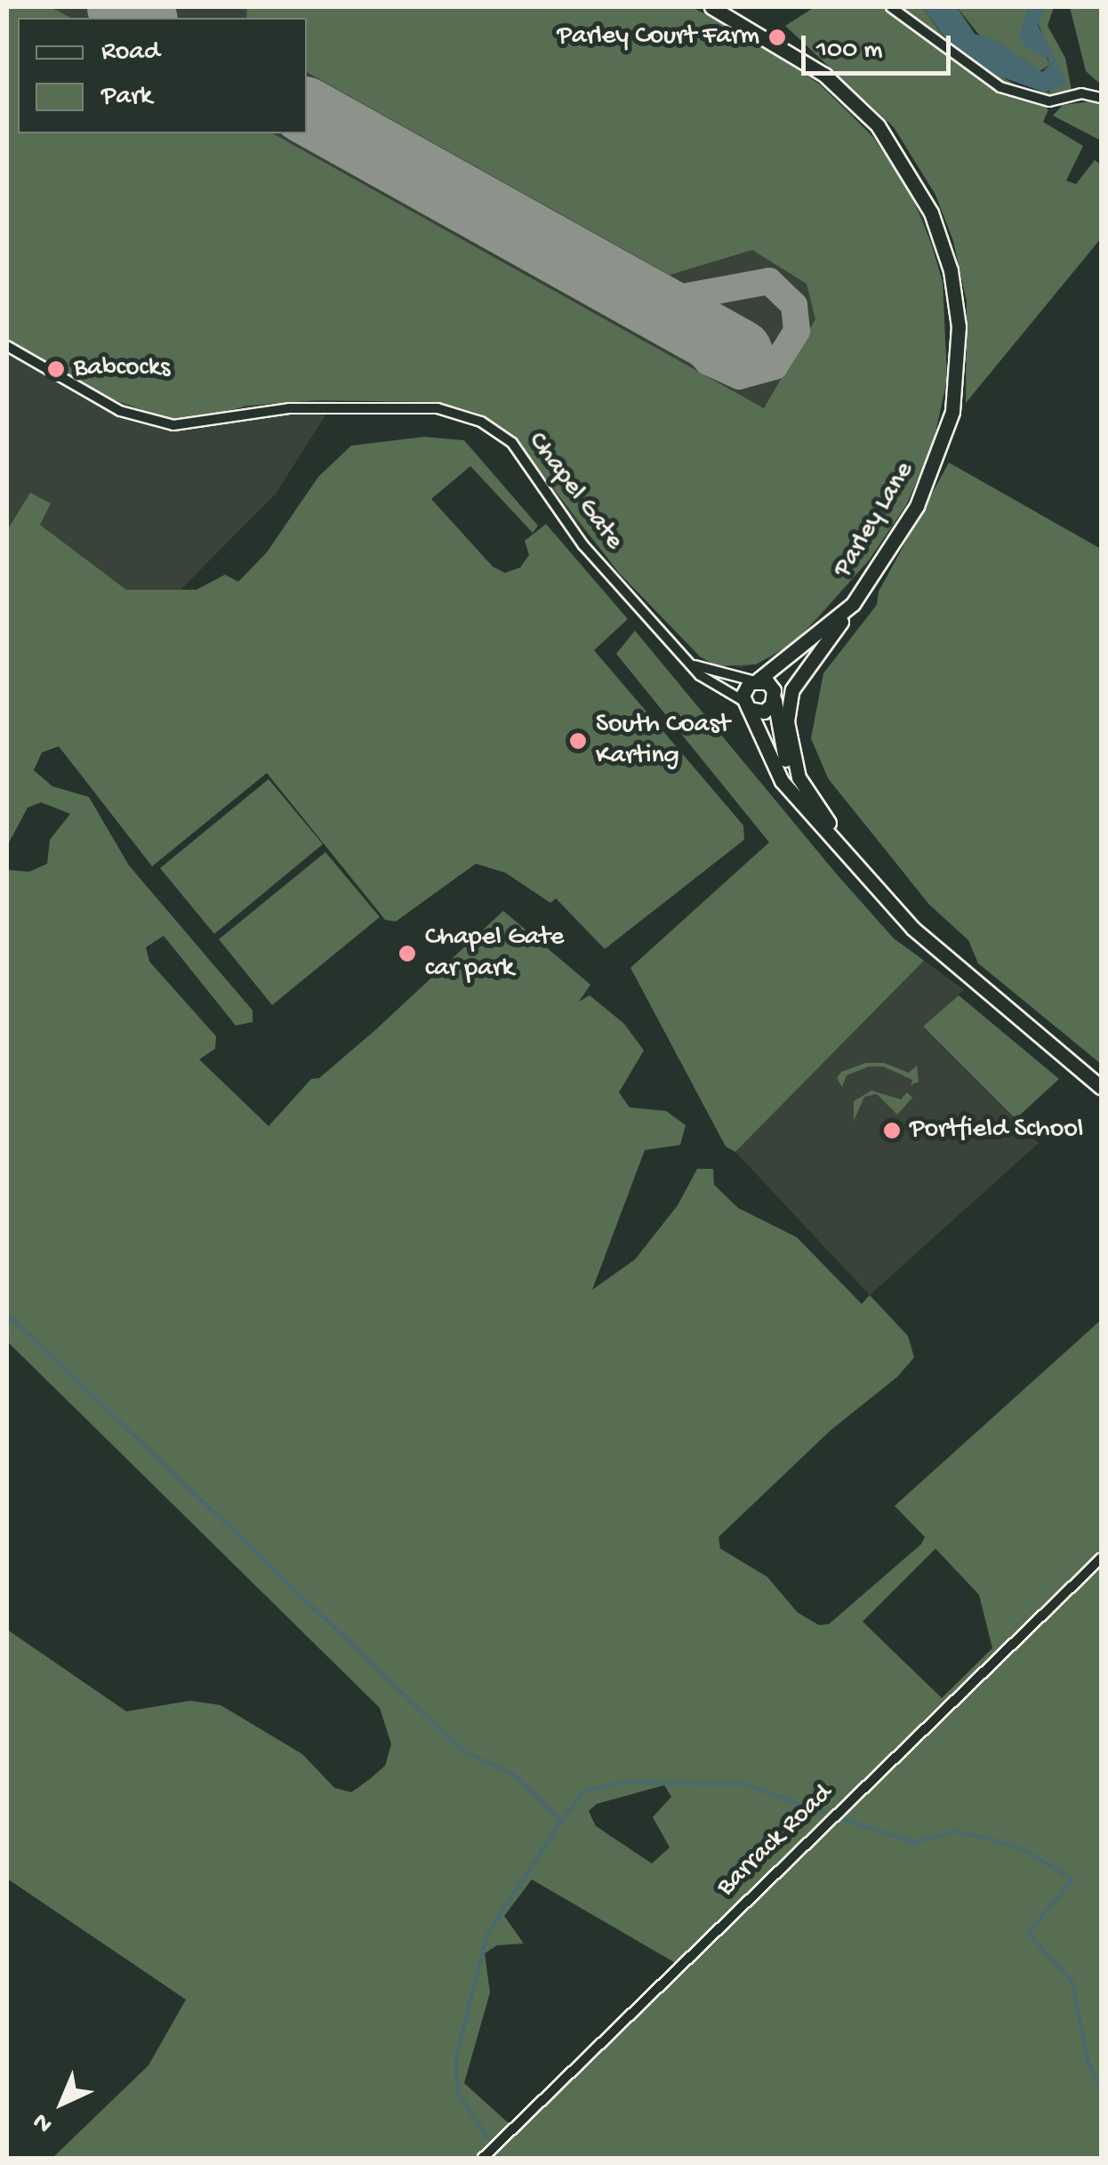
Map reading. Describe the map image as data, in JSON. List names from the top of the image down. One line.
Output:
{"streets":{"main road":["Parley Lane"],"street":["Chapel Gate","Barrack Road"]},"crossings":[["Chapel Gate","Parley Lane"]],"places":["Parley Court Farm","Babcocks","South Coast Karting","Chapel Gate car park","Portfield School"],"legend":["Road","Park"],"scale_bar":"100 m","north":"bottom left"}
